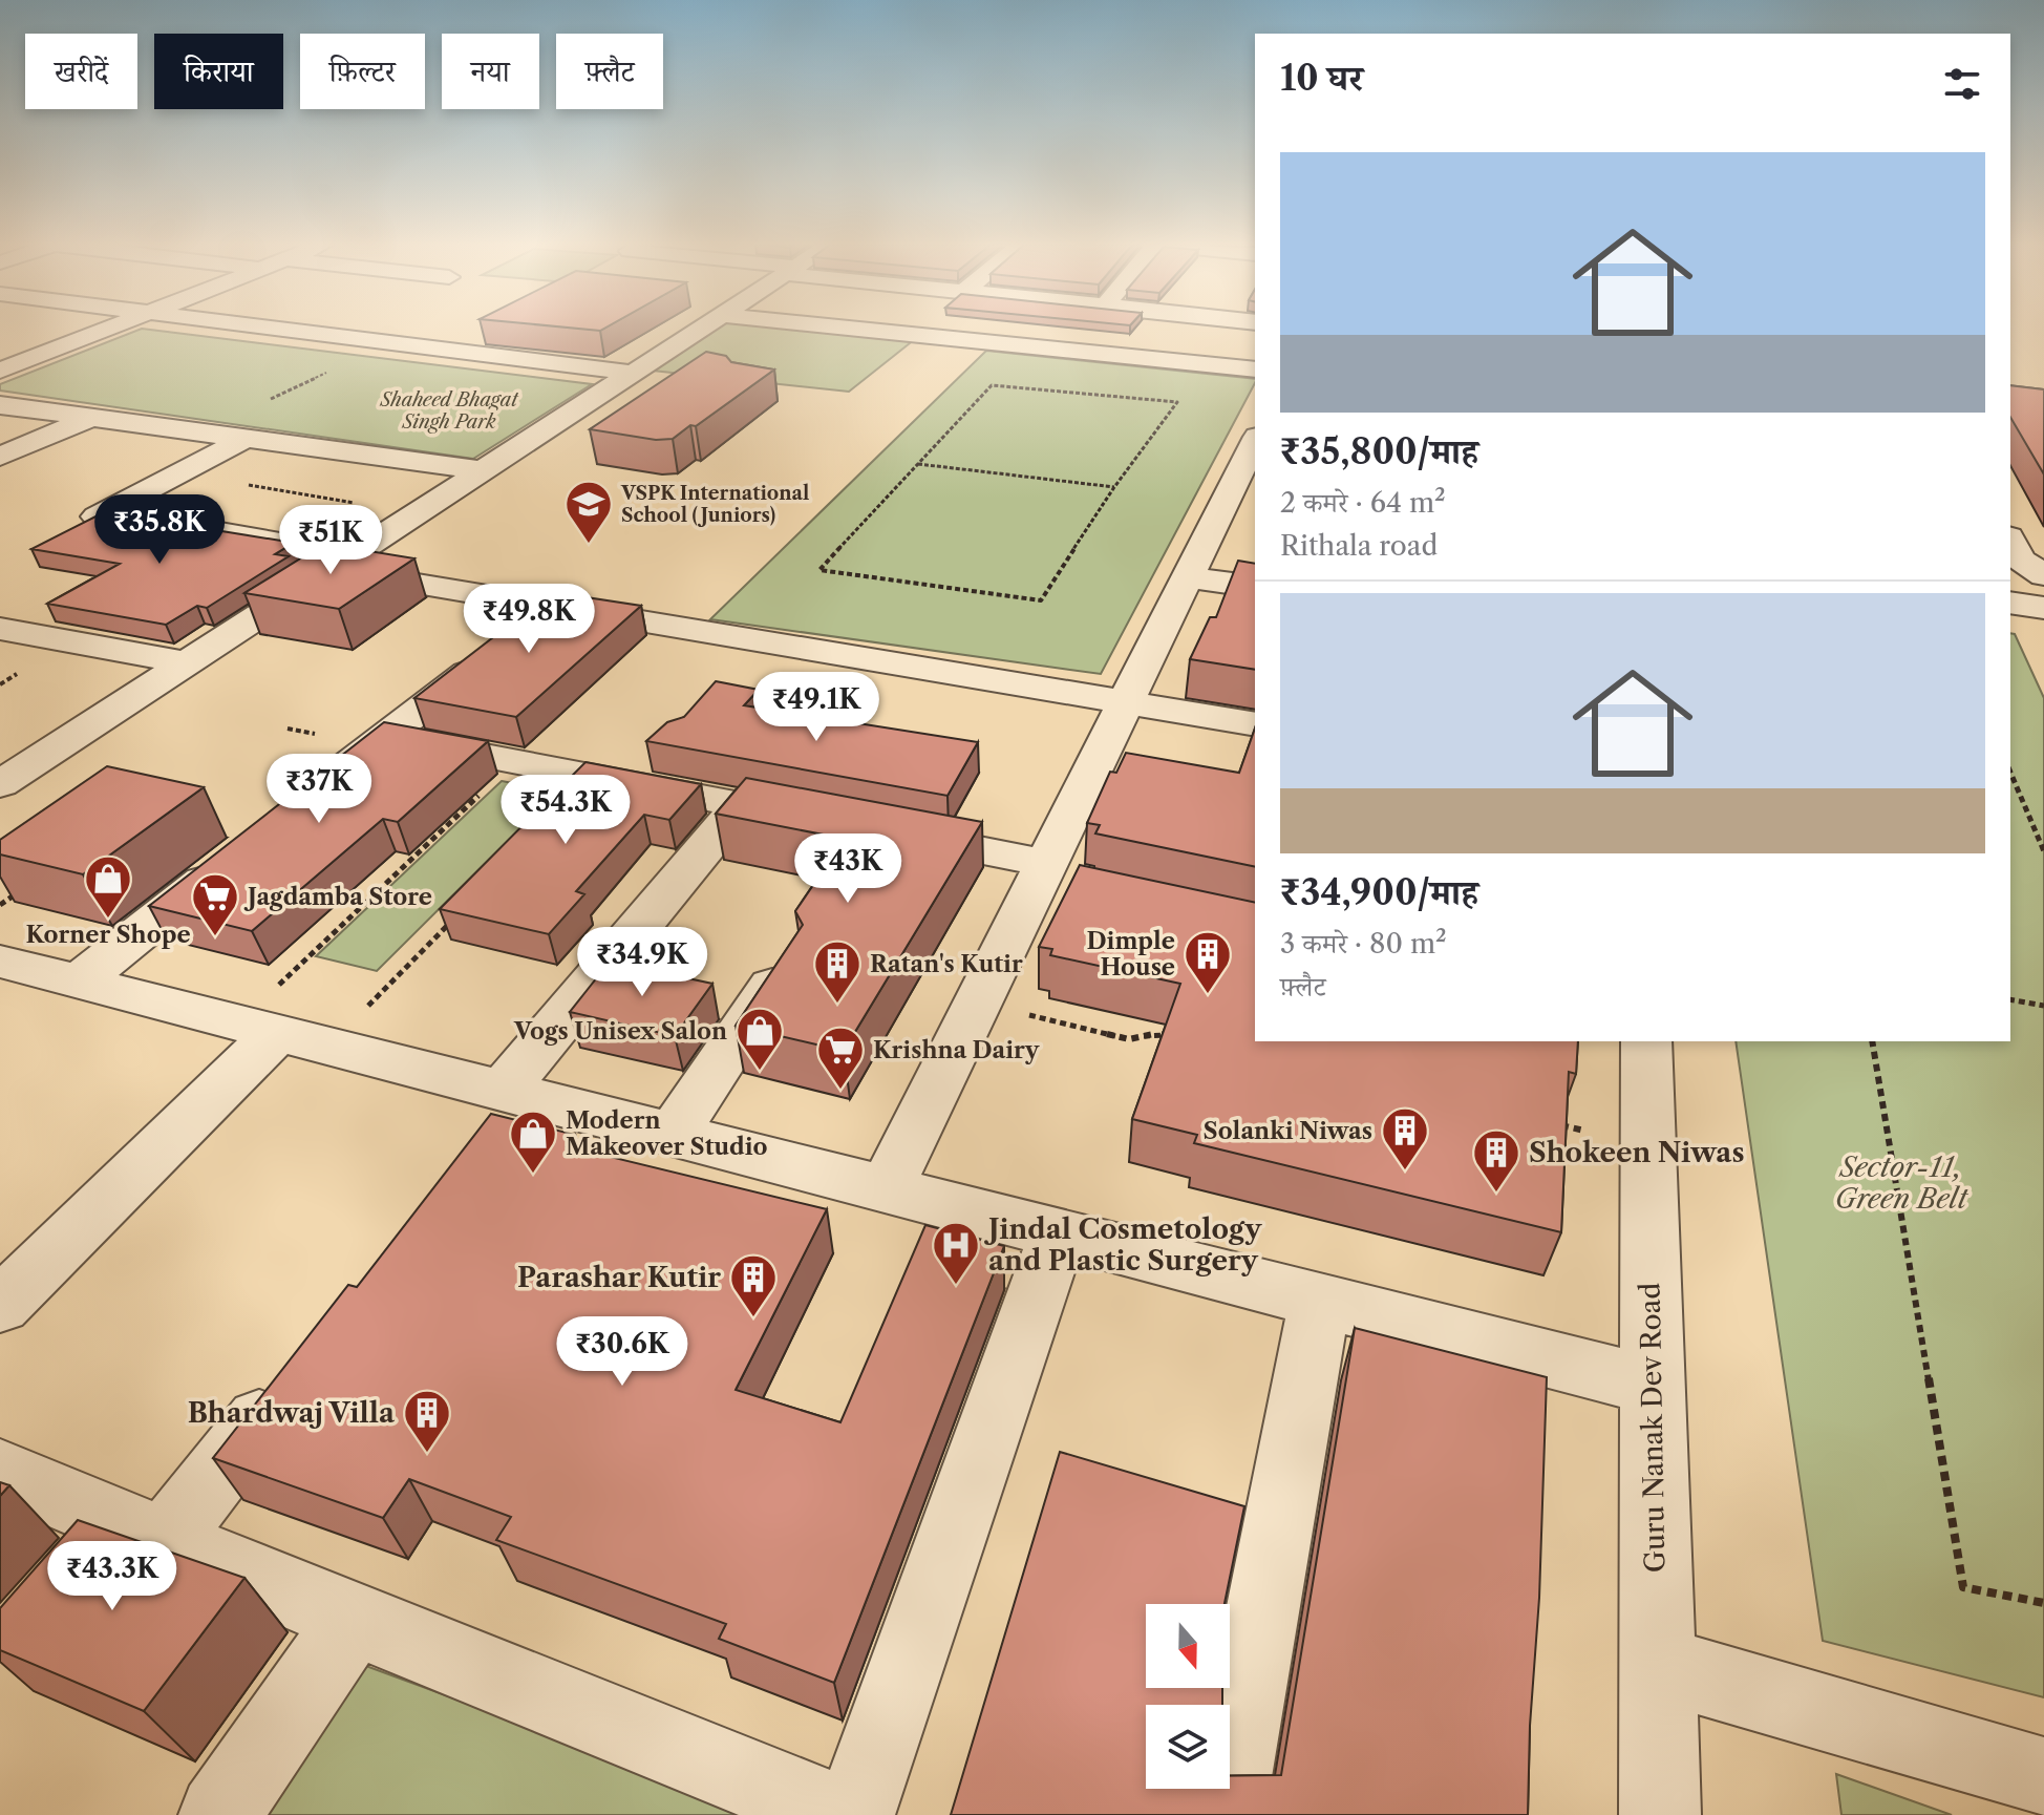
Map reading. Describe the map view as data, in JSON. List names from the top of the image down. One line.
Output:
{"streets":{"street":["Guru Nanak Dev Road"]},"parks":["Shaheed Bhagat Singh Park","Sector-11, Green Belt"],"places":{"school or university":["VSPK International School (Juniors)"],"shop":["Korner Shope","Vogs Unisex Salon","Modern Makeover Studio"],"supermarket":["Jagdamba Store","Krishna Dairy"],"building":["Dimple House","Ratan's Kutir","Solanki Niwas","Shokeen Niwas","Parashar Kutir","Bhardwaj Villa"],"hospital":["Jindal Cosmetology and Plastic Surgery"]},"north":"bottom","page":{"chip":["खरीदें","किराया","फ़िल्टर","नया","फ़्लैट"],"heading":"10 घर","list":[{"name":"₹35,800/माह","note":"2 कमरे · 64 m² · Rithala road"},{"name":"₹34,900/माह","note":"3 कमरे · 80 m² · फ़्लैट"}],"price":["₹35.8K","₹51K","₹49.8K","₹49.1K","₹37K","₹54.3K","₹43K","₹34.9K","₹30.6K","₹43.3K"]}}
